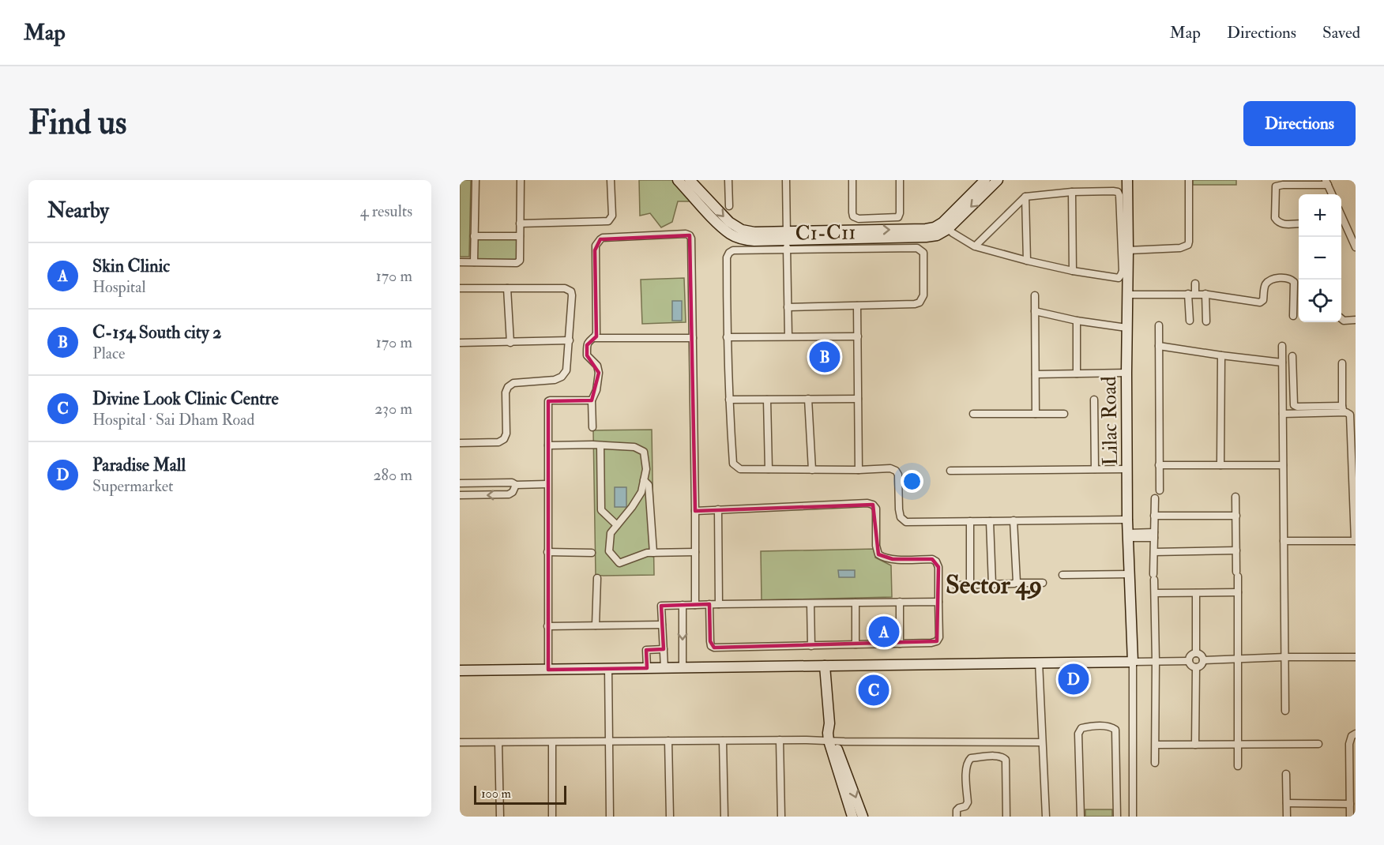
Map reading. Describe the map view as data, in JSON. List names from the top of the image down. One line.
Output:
{"streets":{"street":["C1-C11","Lilac Road"]},"districts":["Sector 49"],"scale_bar":"100 m","page":{"header":"Map","nav":["Map","Directions","Saved"],"buttons":"Directions","title":"Find us","heading":["Nearby","4 results"],"map_buttons":["+","−"],"list":[{"mark":"A","name":"Skin Clinic","note":"Hospital","value":"170 m"},{"mark":"B","name":"C-154 South city 2","note":"Place","value":"170 m"},{"mark":"C","name":"Divine Look Clinic Centre","note":"Hospital · Sai Dham Road","value":"230 m"},{"mark":"D","name":"Paradise Mall","note":"Supermarket","value":"280 m"}],"pins":["B","A","D","C"],"scale":"100 m"}}
